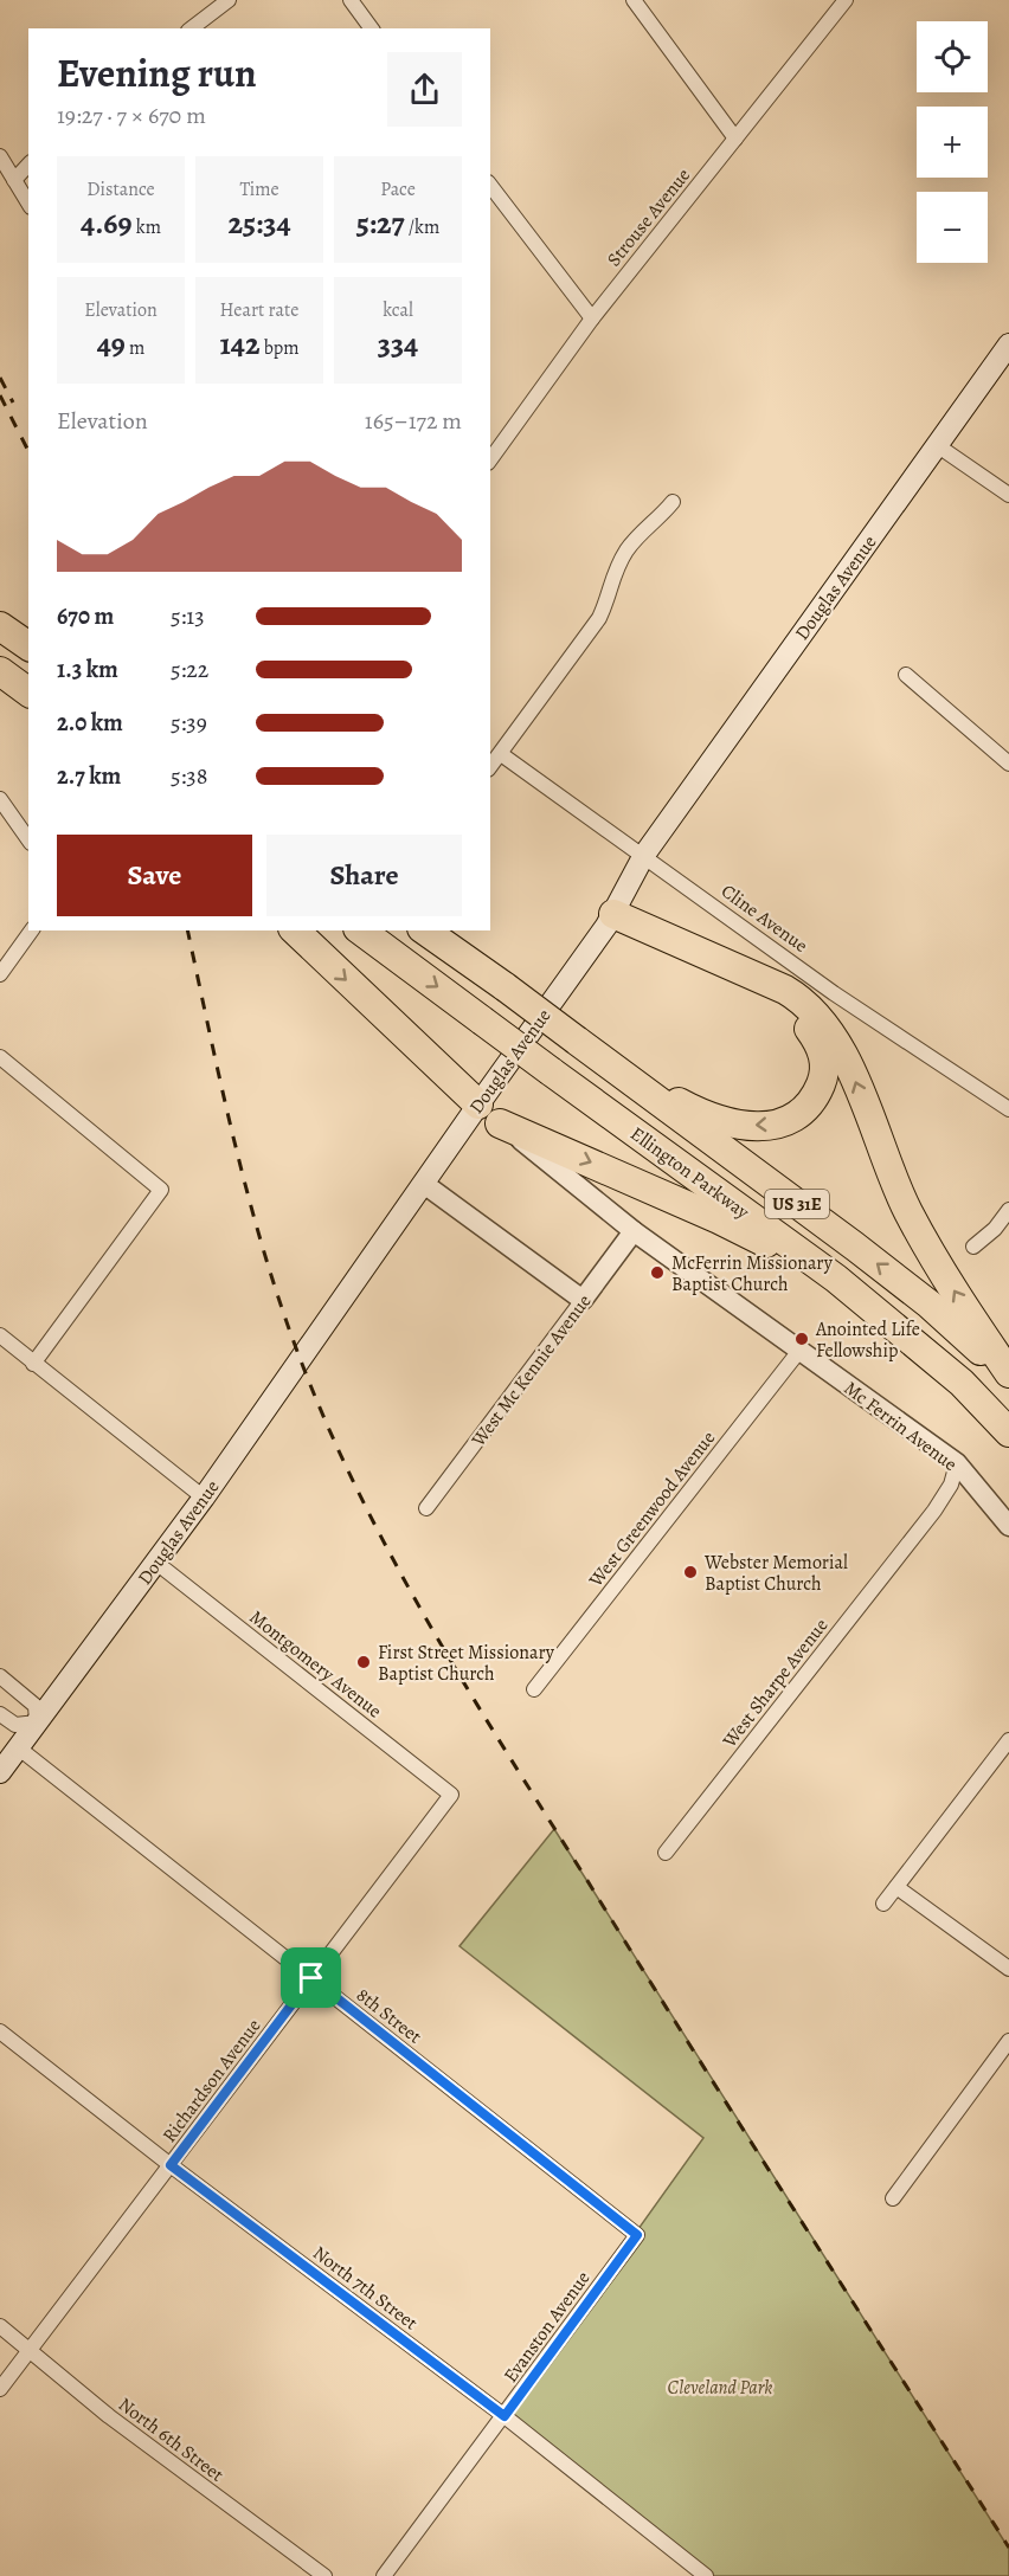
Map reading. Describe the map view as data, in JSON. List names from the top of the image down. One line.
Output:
{"streets":{"highway":["Ellington Parkway","US 31E"],"main road":["Douglas Avenue","Mc Ferrin Avenue"],"street":["Strouse Avenue","Cline Avenue","West Mc Kennie Avenue","West Greenwood Avenue","Montgomery Avenue","West Sharpe Avenue","8th Street","Richardson Avenue","North 7th Street","Evanston Avenue","North 6th Street"]},"crossings":[["Douglas Avenue","Cline Avenue"],["Douglas Avenue","Mc Ferrin Avenue"],["Douglas Avenue","Montgomery Avenue"],["Douglas Avenue","8th Street"],["West Mc Kennie Avenue","Mc Ferrin Avenue"],["Mc Ferrin Avenue","West Greenwood Avenue"],["Mc Ferrin Avenue","West Sharpe Avenue"],["Montgomery Avenue","Richardson Avenue"],["8th Street","Richardson Avenue"],["8th Street","Evanston Avenue"],["Richardson Avenue","North 7th Street"],["Richardson Avenue","North 6th Street"],["North 7th Street","Evanston Avenue"]],"parks":["Cleveland Park"],"places":["McFerrin Missionary Baptist Church","Anointed Life Fellowship","Webster Memorial Baptist Church","First Street Missionary Baptist Church"],"page":{"map_buttons":["+","−"],"heading":["Evening run","19:27 · 7 × 670 m"],"stats":[["Distance","4.69 km"],["Time","25:34"],["Pace","5:27 /km"],["Elevation","49 m"],["Heart rate","142 bpm"],["kcal","334"]],"chart":["Elevation","165–172 m"],"list":[{"name":"670 m","note":"5:13"},{"name":"1.3 km","note":"5:22"},{"name":"2.0 km","note":"5:39"},{"name":"2.7 km","note":"5:38"}],"buttons":["Save","Share"]}}
